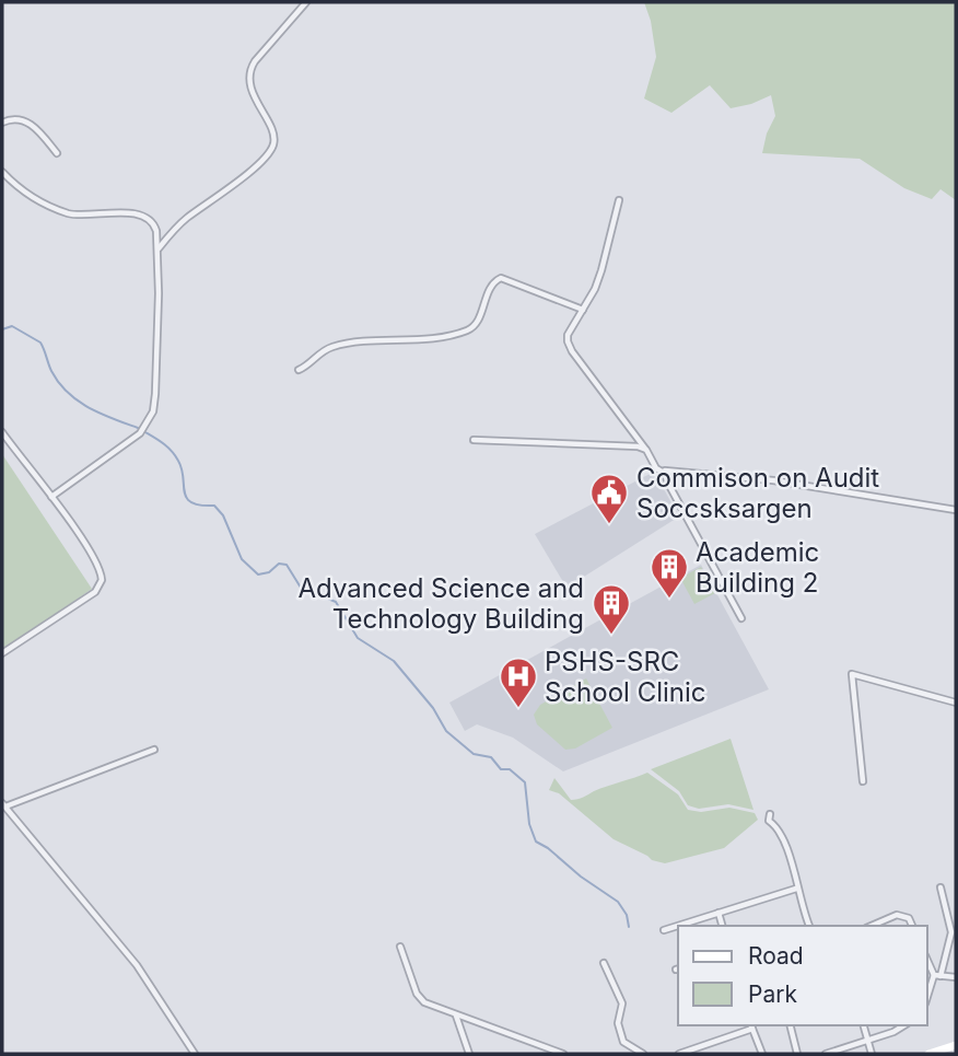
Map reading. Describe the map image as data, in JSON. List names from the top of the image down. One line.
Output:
{"places":{"public building":["Commison on Audit Soccsksargen"],"building":["Academic Building 2","Advanced Science and Technology Building"],"hospital":["PSHS-SRC School Clinic"]},"legend":["Road","Park"]}
